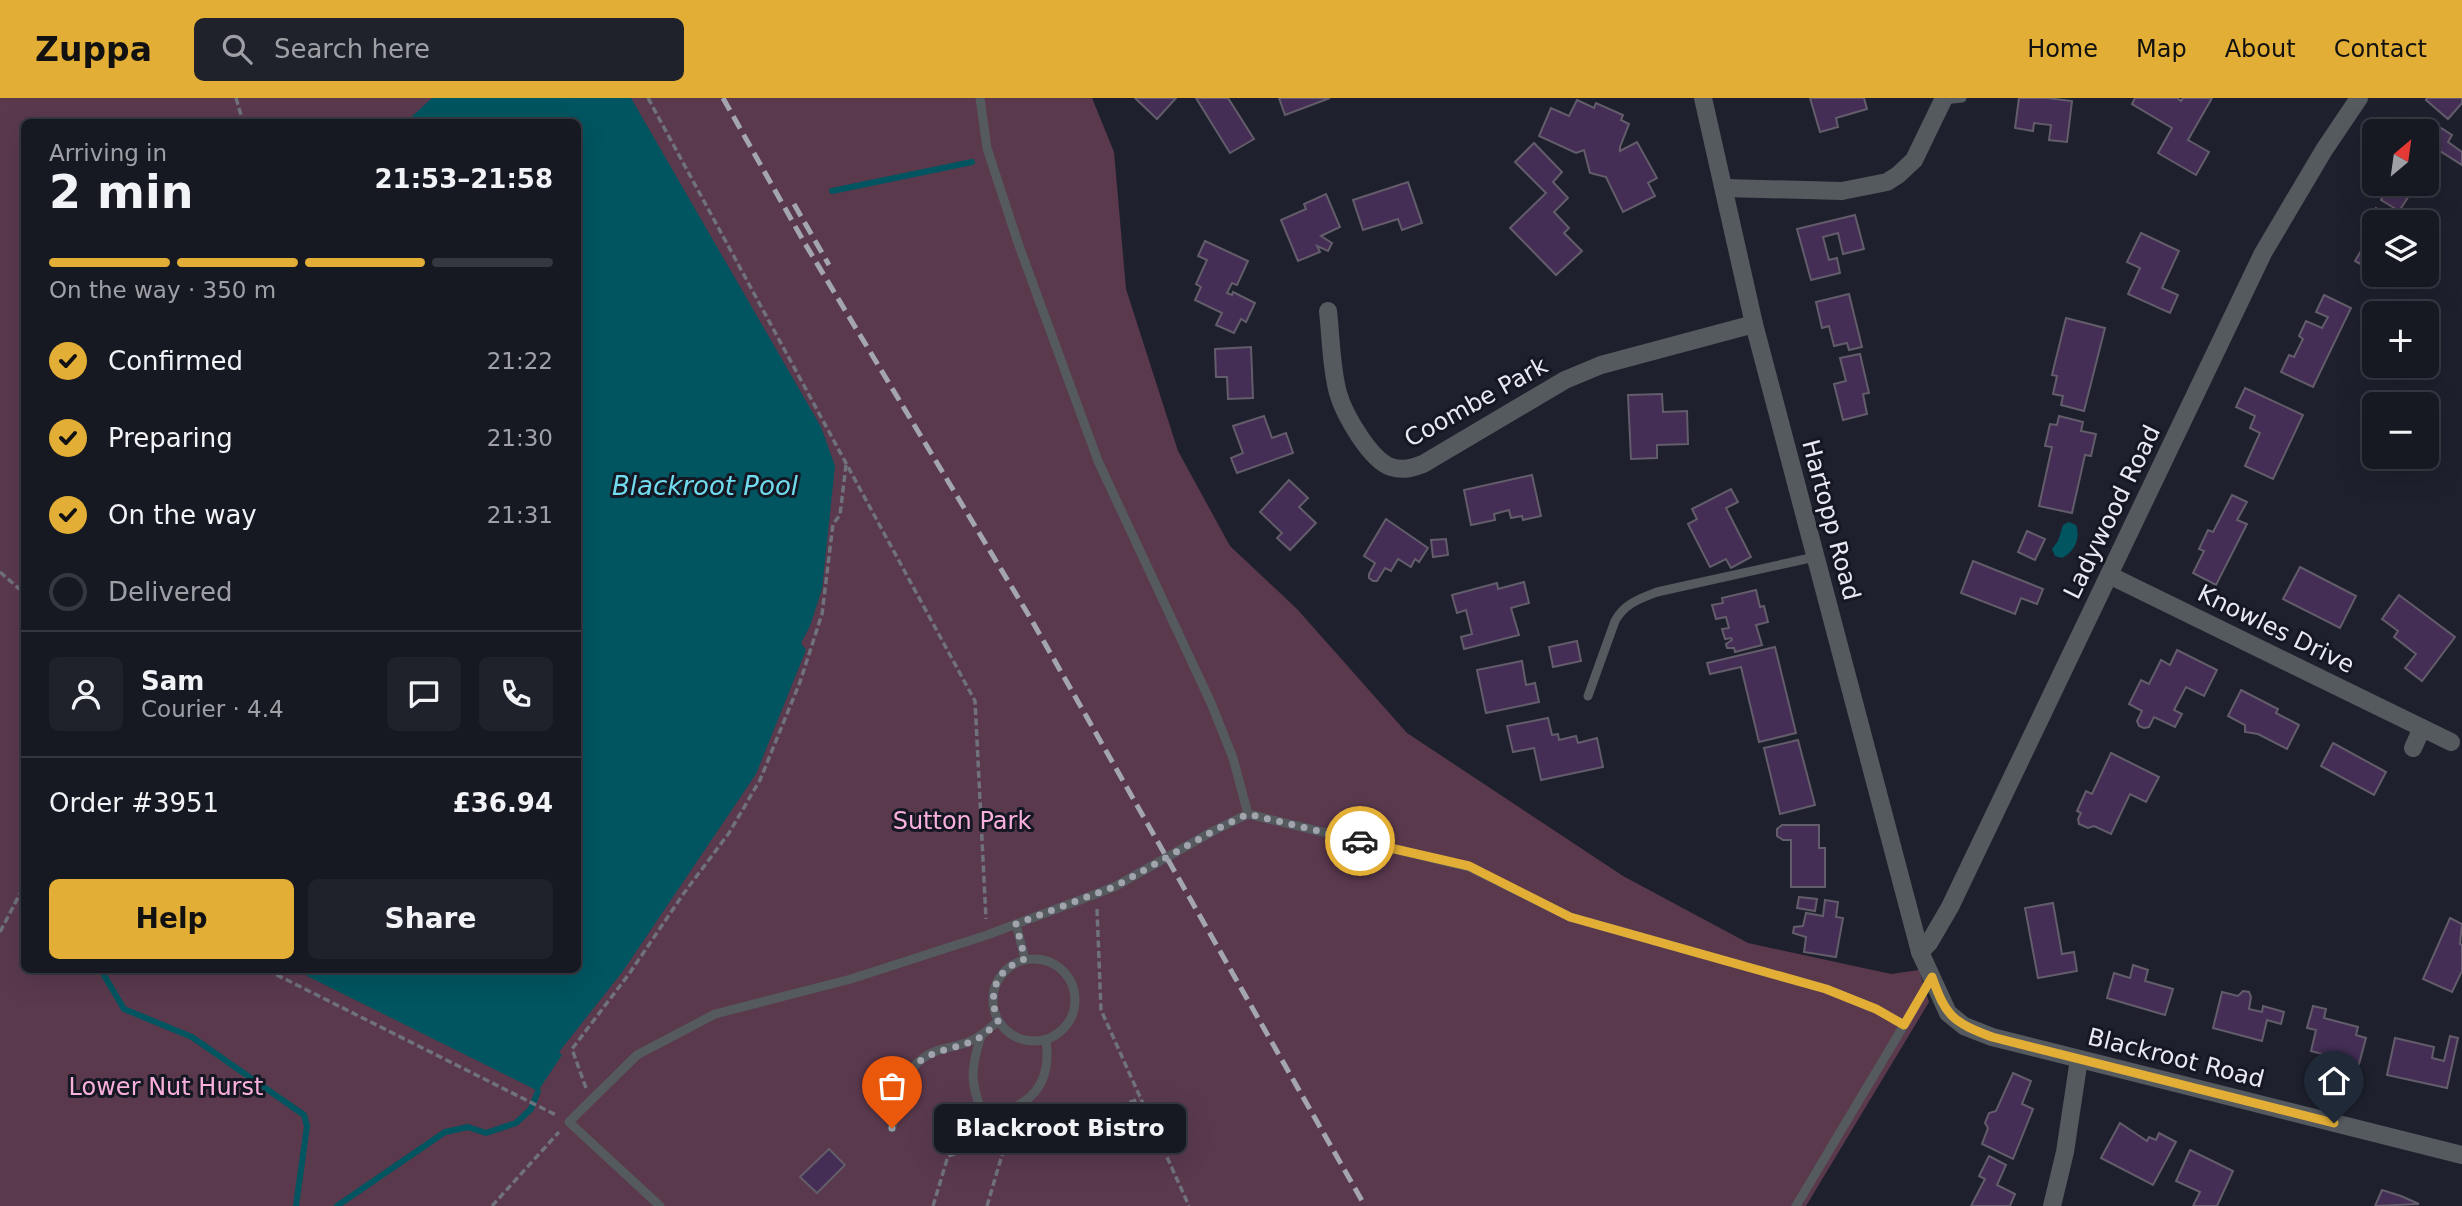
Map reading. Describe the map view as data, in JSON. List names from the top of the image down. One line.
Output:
{"streets":{"street":["Coombe Park","Ladywood Road","Hartopp Road","Knowles Drive","Blackroot Road"]},"crossings":[["Coombe Park","Hartopp Road"],["Ladywood Road","Hartopp Road"],["Ladywood Road","Knowles Drive"],["Ladywood Road","Blackroot Road"],["Hartopp Road","Blackroot Road"]],"water":["Blackroot Pool"],"parks":["Sutton Park","Lower Nut Hurst"],"places":["Blackroot Bistro"],"north":"top right","page":{"header":"Zuppa","search":"Search here","nav":["Home","Map","About","Contact"],"map_buttons":["+","−"],"heading":["2 min","Arriving in","21:53–21:58"],"panel":["Sam","Courier · 4.4","Order #3951","£36.94"],"bar":"On the way · 350 m","list":[["Confirmed","21:22"],["Preparing","21:30"],["On the way","21:31"],"Delivered"],"buttons":["Help","Share"],"bubble":"Blackroot Bistro"}}
